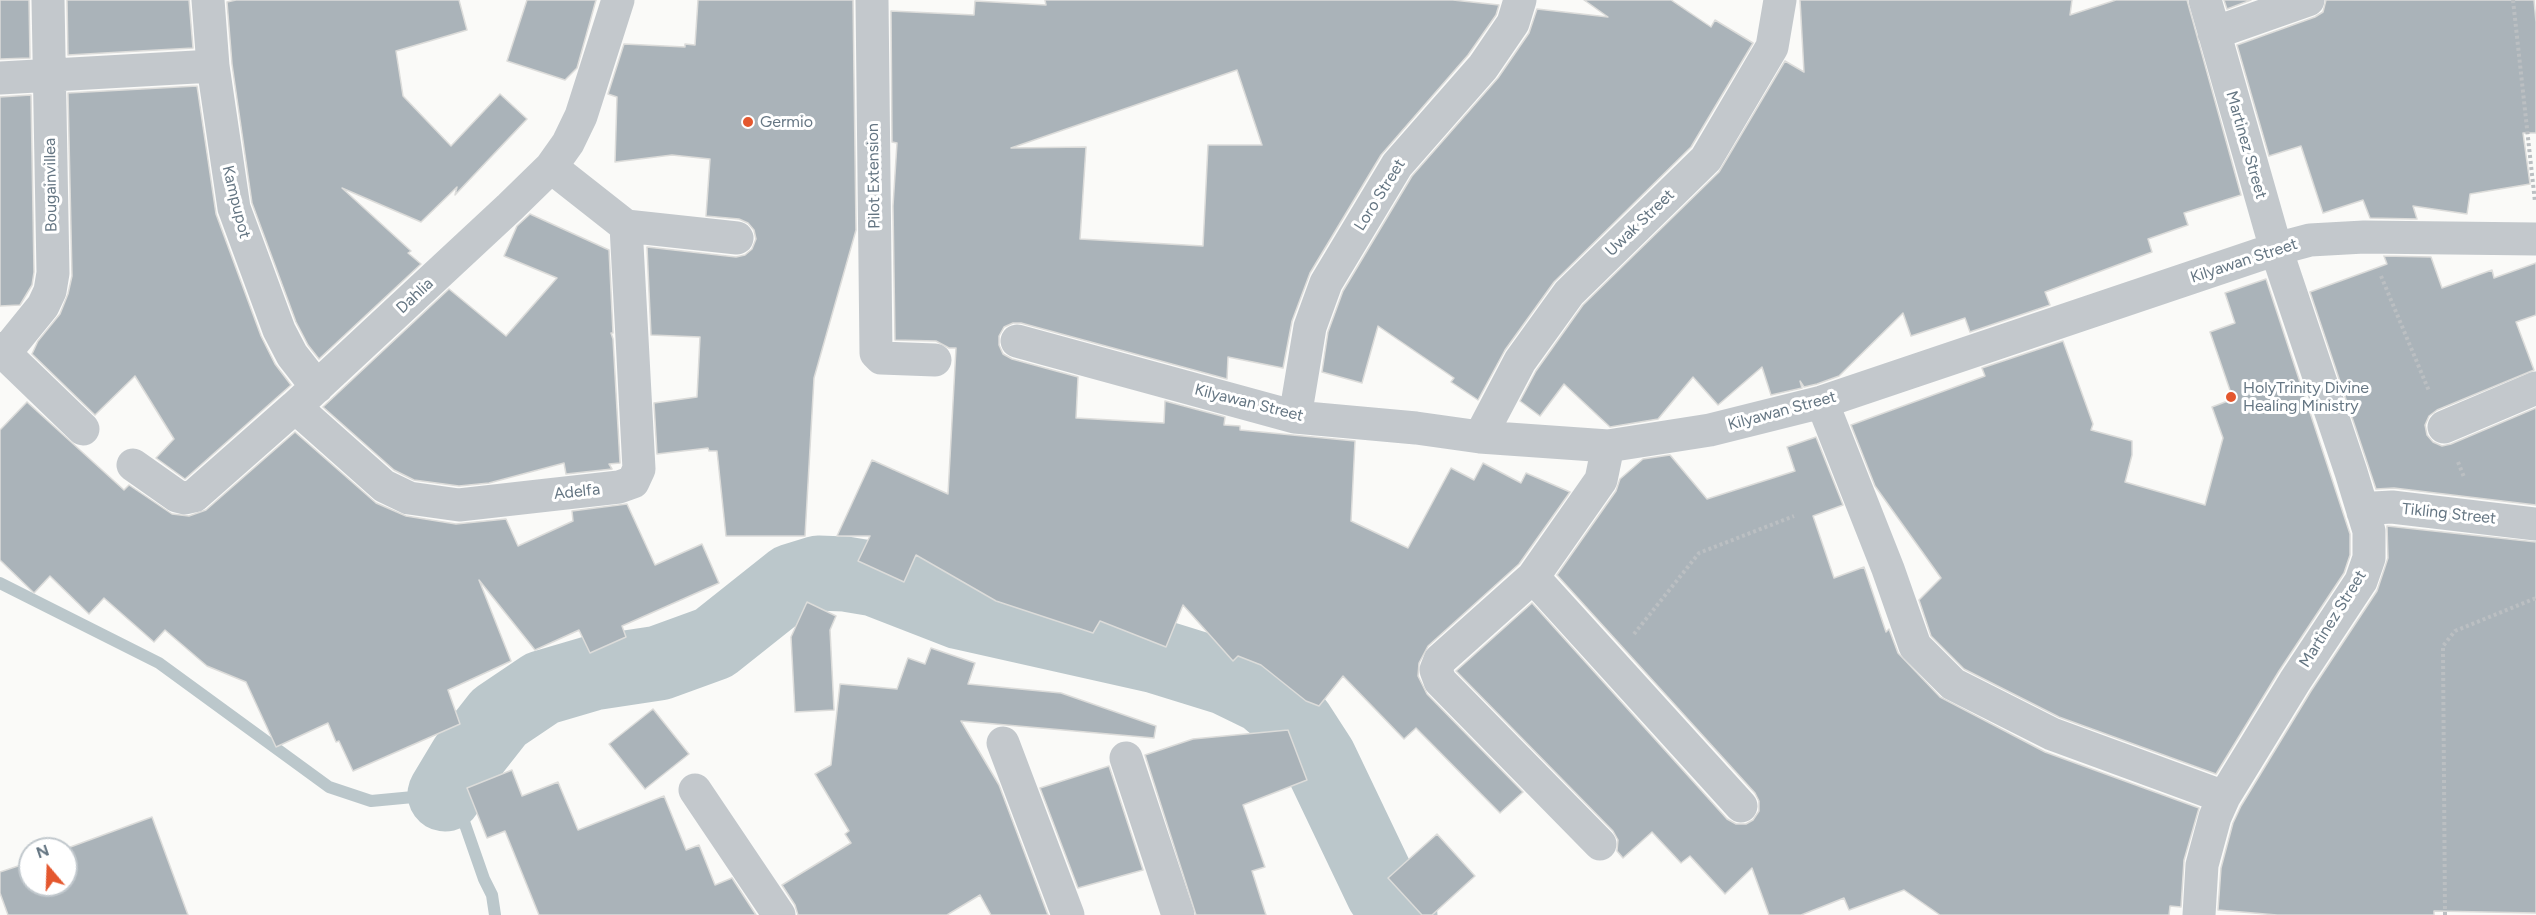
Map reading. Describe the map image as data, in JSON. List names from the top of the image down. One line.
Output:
{"streets":{"street":["Martinez Street","Pilot Extension","Bougainvillea","Loro Street","Kampupot","Uwak Street","Kilyawan Street","Dahlia","Adelfa","Tikling Street"]},"crossings":[["Martinez Street","Kilyawan Street"],["Martinez Street","Tikling Street"],["Loro Street","Kilyawan Street"],["Kampupot","Dahlia"],["Kampupot","Adelfa"],["Uwak Street","Kilyawan Street"],["Dahlia","Adelfa"]],"places":["Germio","HolyTrinity Divine Healing Ministry"],"north":"top"}
